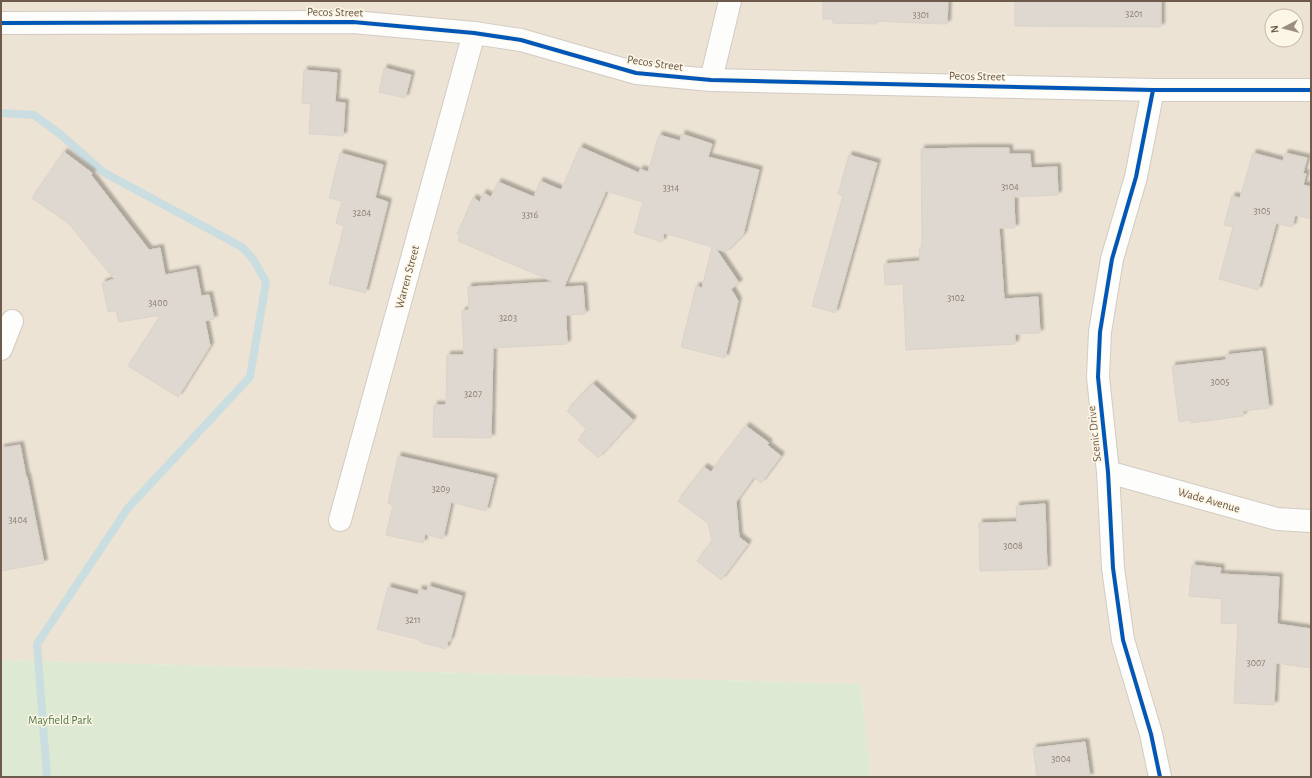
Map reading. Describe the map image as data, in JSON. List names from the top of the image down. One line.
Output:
{"streets":{"street":["Pecos Street","Warren Street","Scenic Drive","Wade Avenue"]},"crossings":[["Pecos Street","Warren Street"],["Pecos Street","Scenic Drive"],["Scenic Drive","Wade Avenue"]],"parks":["Mayfield Park"],"house_numbers":["3201","3301","3104","3314","3105","3204","3316","3102","3400","3203","3005","3207","3209","3404","3008","3211","3007","3004"],"north":"left"}
